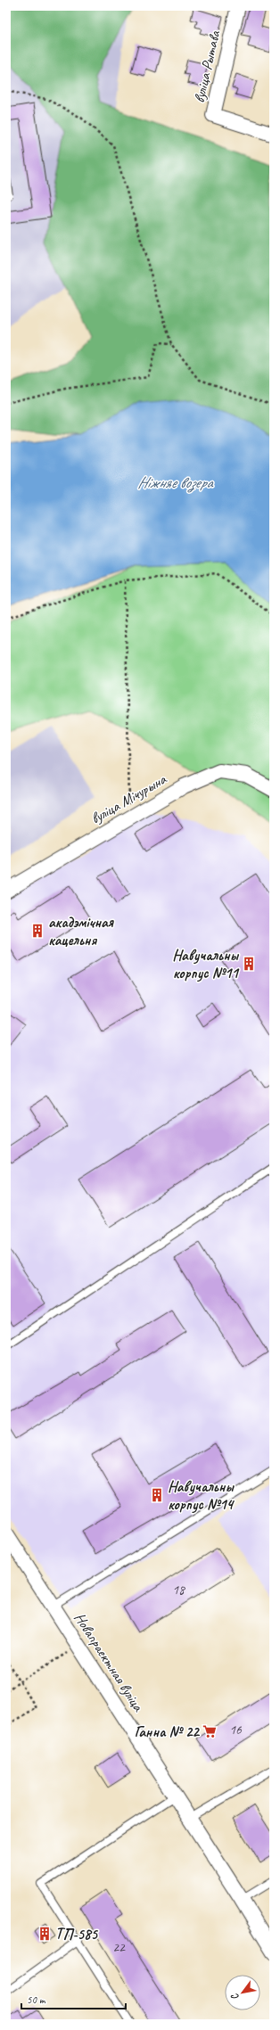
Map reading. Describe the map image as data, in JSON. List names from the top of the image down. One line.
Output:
{"streets":{"street":["вуліца Рытава","вуліца Мічурына","Новапраектная вуліца"]},"water":["Ніжняе возера"],"places":{"building":["акадэмічная кацельня","Навучальны корпус №11","Навучальны корпус №14","ТП-585"],"supermarket":["Ганна № 22"]},"house_numbers":["18","16","22"],"scale_bar":"50 m","north":"bottom left"}
